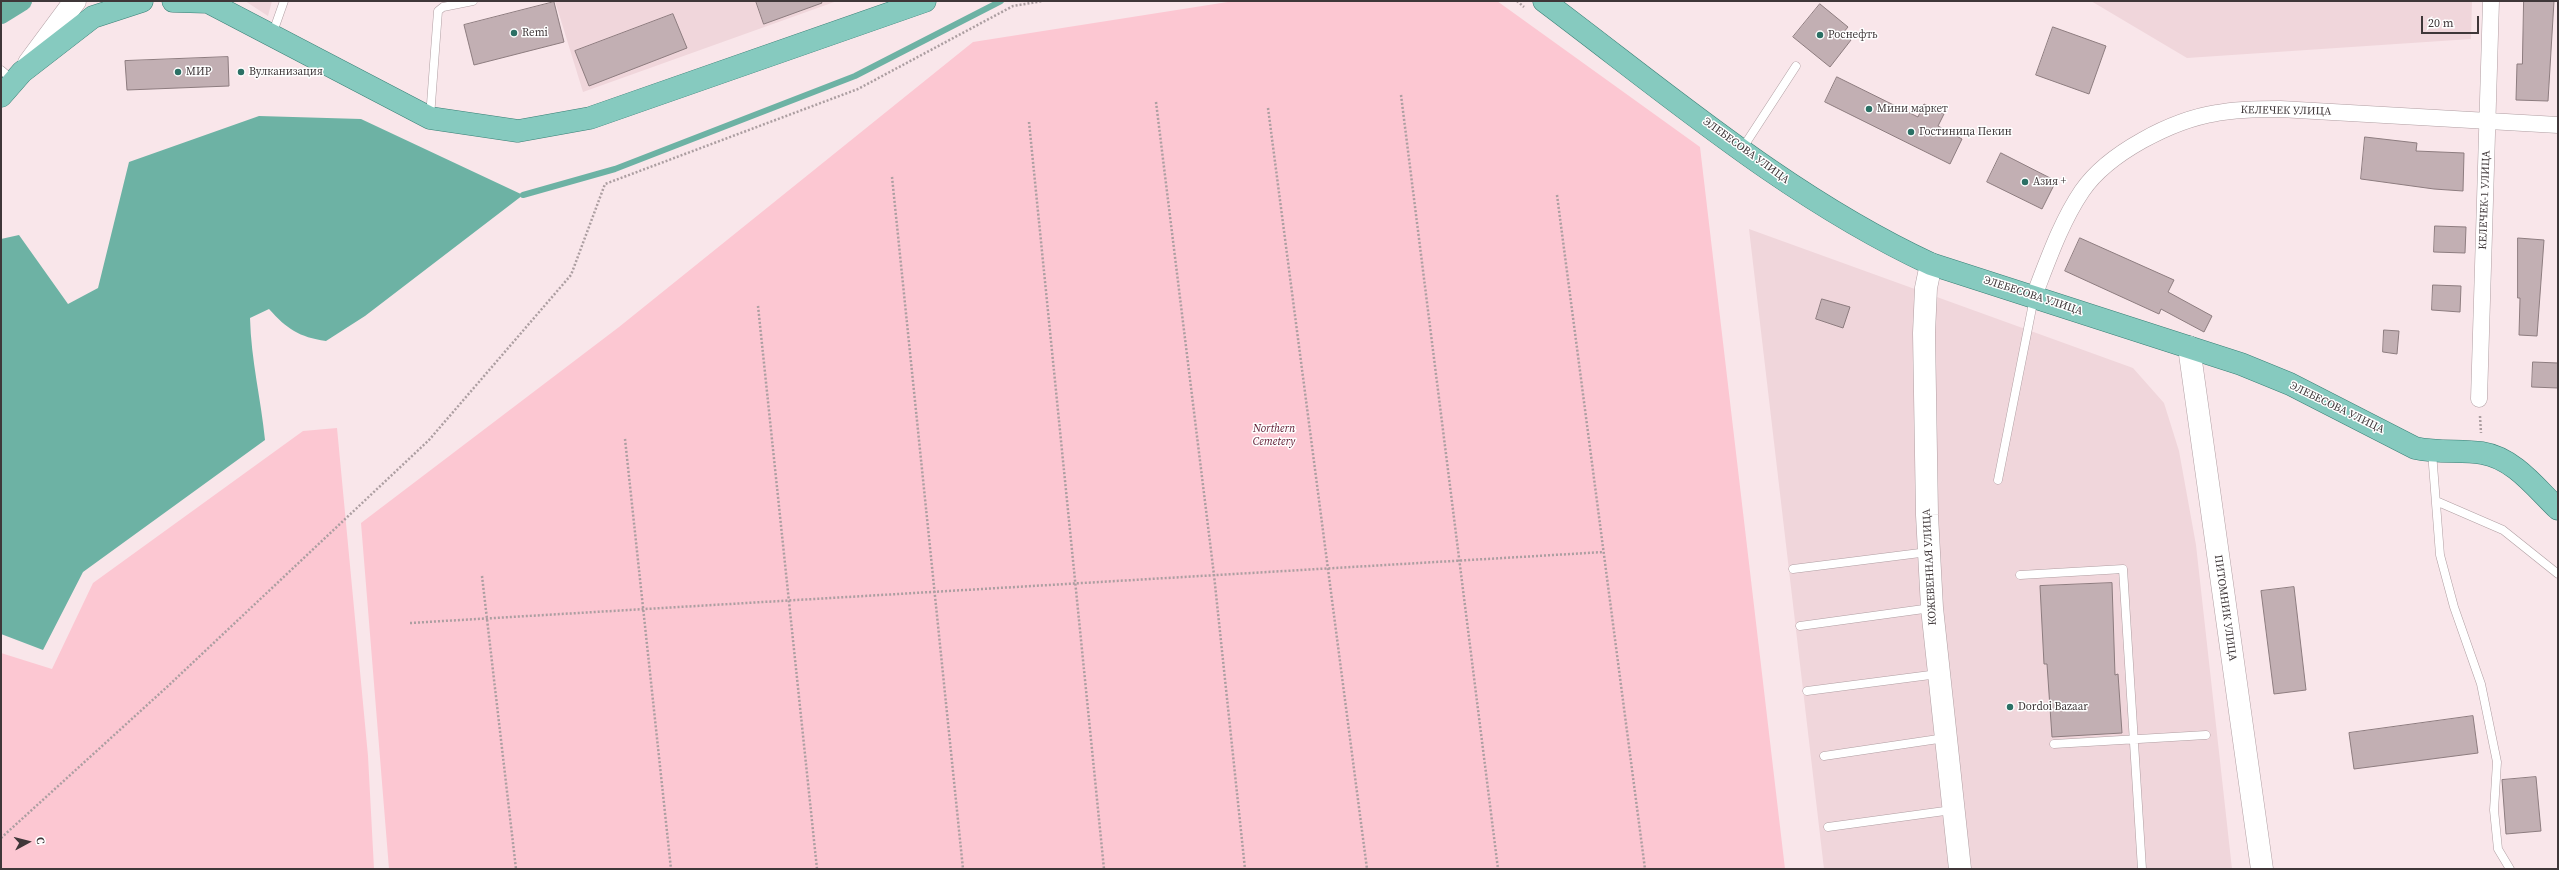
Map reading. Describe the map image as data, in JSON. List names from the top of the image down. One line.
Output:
{"streets":{"main road":["ЭЛЕБЕСОВА УЛИЦА"],"street":["КЕЛЕЧЕК УЛИЦА","КЕЛЕЧЕК-1 УЛИЦА","КОЖЕВЕННАЯ УЛИЦА","ПИТОМНИК УЛИЦА"]},"crossings":[["КЕЛЕЧЕК УЛИЦА","ЭЛЕБЕСОВА УЛИЦА"],["КЕЛЕЧЕК УЛИЦА","КЕЛЕЧЕК-1 УЛИЦА"],["ЭЛЕБЕСОВА УЛИЦА","КОЖЕВЕННАЯ УЛИЦА"],["ЭЛЕБЕСОВА УЛИЦА","ПИТОМНИК УЛИЦА"]],"parks":["Northern Cemetery"],"places":["Remi","Роснефть","МИР","Вулканизация","Мини маркет","Гостиница Пекин","Азия +","Dordoi Bazaar"],"scale_bar":"20 m","north":"right"}
